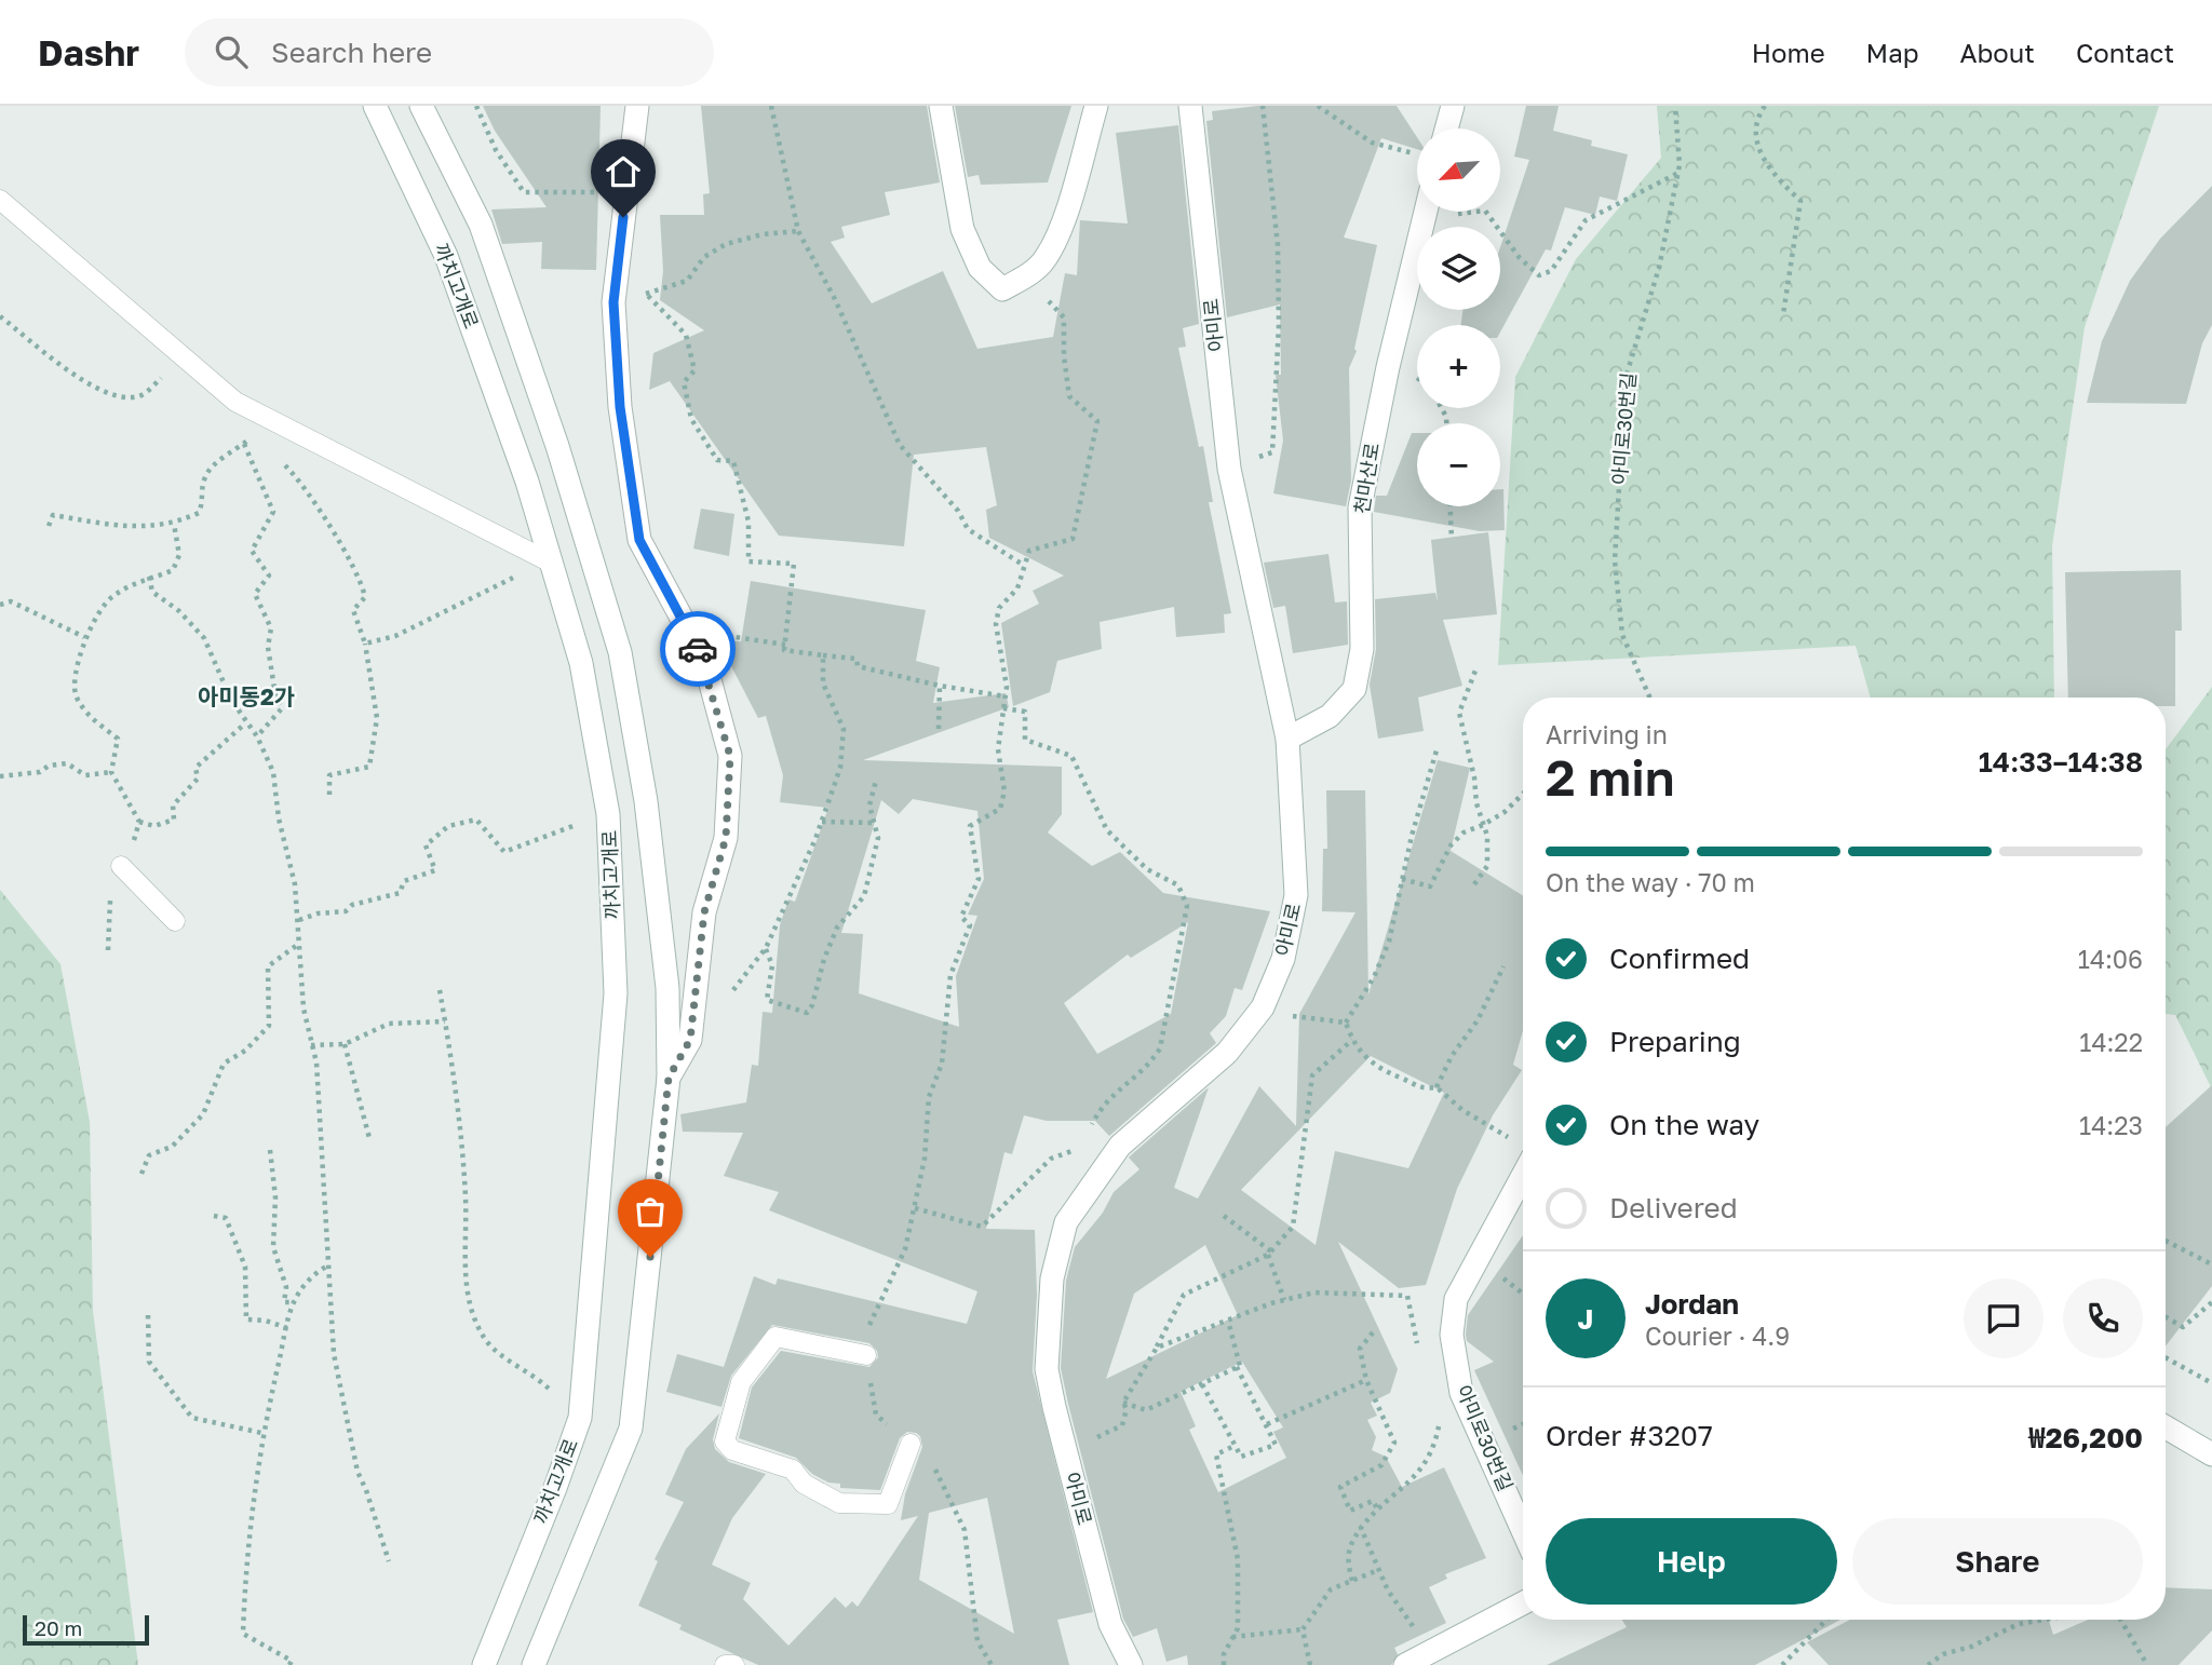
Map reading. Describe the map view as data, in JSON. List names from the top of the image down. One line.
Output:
{"streets":{"street":["까치고개로","아미로","아미로30번길","천마산로"]},"crossings":[["아미로","천마산로"]],"districts":["아미동2가"],"scale_bar":"20 m","north":"bottom left","page":{"header":"Dashr","search":"Search here","nav":["Home","Map","About","Contact"],"map_buttons":["+","−"],"heading":["2 min","Arriving in","14:33–14:38"],"panel":["Jordan","Courier · 4.9","Order #3207","₩26,200"],"bar":"On the way · 70 m","list":[["Confirmed","14:06"],["Preparing","14:22"],["On the way","14:23"],"Delivered"],"round":"J","buttons":["Help","Share"],"scale":"20 m"}}
